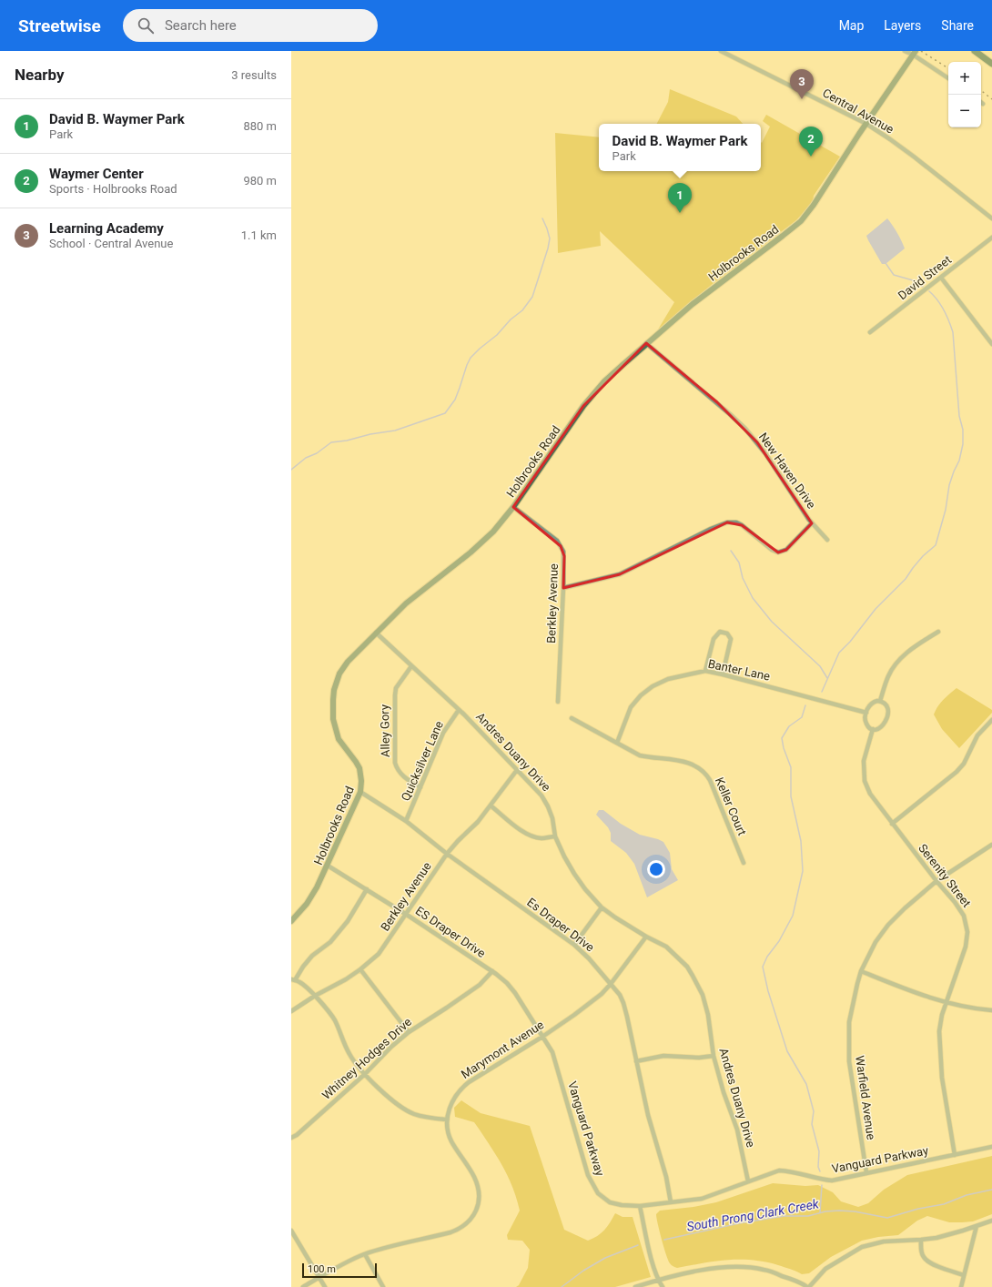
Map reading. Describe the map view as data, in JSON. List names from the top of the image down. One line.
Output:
{"streets":{"street":["Central Avenue","Holbrooks Road","David Street","New Haven Drive","Berkley Avenue","Banter Lane","Alley Gory","Andres Duany Drive","Quicksilver Lane","Keller Court","Serenity Street","Es Draper Drive","ES Draper Drive","Marymont Avenue","Whitney Hodges Drive","Warfield Avenue","Vanguard Parkway"]},"crossings":[["Central Avenue","Holbrooks Road"],["Holbrooks Road","New Haven Drive"],["Holbrooks Road","Berkley Avenue"],["Holbrooks Road","Andres Duany Drive"],["Holbrooks Road","Es Draper Drive"],["Holbrooks Road","ES Draper Drive"],["New Haven Drive","Berkley Avenue"],["Berkley Avenue","Andres Duany Drive"],["Berkley Avenue","Es Draper Drive"],["Berkley Avenue","ES Draper Drive"],["Banter Lane","Keller Court"],["Banter Lane","Serenity Street"],["Alley Gory","Andres Duany Drive"],["Alley Gory","Quicksilver Lane"],["Andres Duany Drive","Quicksilver Lane"],["Andres Duany Drive","Marymont Avenue"],["Andres Duany Drive","Vanguard Parkway"],["Quicksilver Lane","Es Draper Drive"],["Serenity Street","Warfield Avenue"],["Serenity Street","Vanguard Parkway"],["Es Draper Drive","Marymont Avenue"],["Es Draper Drive","Vanguard Parkway"],["ES Draper Drive","Marymont Avenue"],["ES Draper Drive","Whitney Hodges Drive"],["ES Draper Drive","Vanguard Parkway"],["Marymont Avenue","Vanguard Parkway"],["Warfield Avenue","Vanguard Parkway"]],"water":["South Prong Clark Creek"],"scale_bar":"100 m","page":{"header":"Streetwise","search":"Search here","nav":["Map","Layers","Share"],"heading":["Nearby","3 results"],"map_buttons":["+","−"],"pins":["3","2","1"],"list":[{"mark":"1","name":"David B. Waymer Park","note":"Park","value":"880 m"},{"mark":"2","name":"Waymer Center","note":"Sports · Holbrooks Road","value":"980 m"},{"mark":"3","name":"Learning Academy","note":"School · Central Avenue","value":"1.1 km"}],"popup":["David B. Waymer Park","Park"],"scale":"100 m"}}
